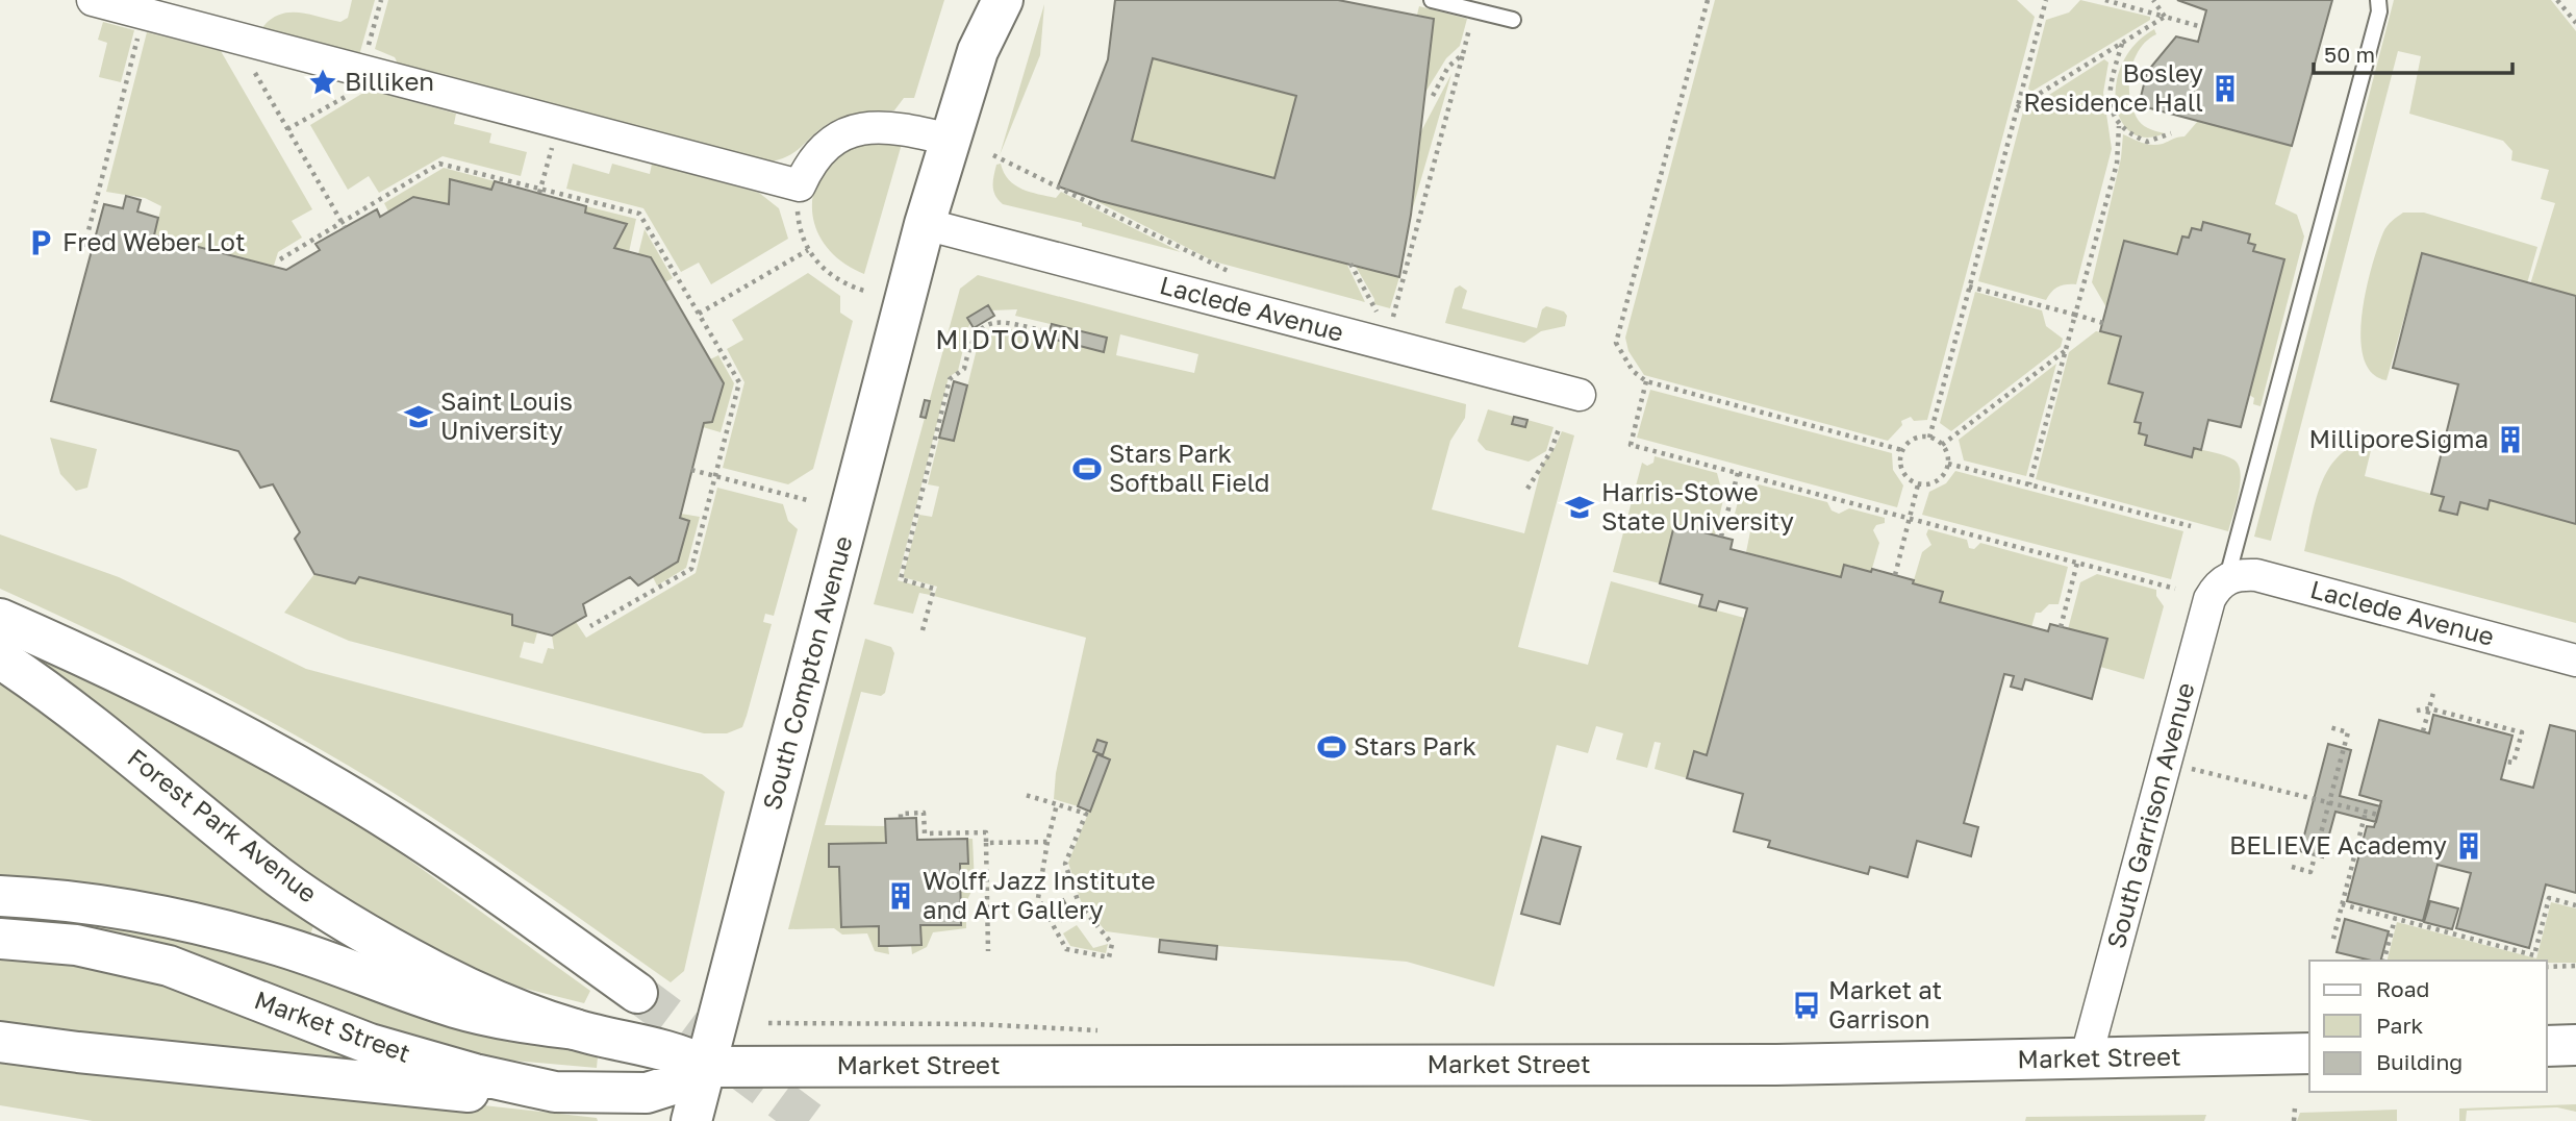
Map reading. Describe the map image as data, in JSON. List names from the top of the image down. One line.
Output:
{"streets":{"main road":["South Compton Avenue","Forest Park Avenue","Market Street"],"street":["Laclede Avenue","South Garrison Avenue"]},"crossings":[["Laclede Avenue","South Compton Avenue"],["Laclede Avenue","South Garrison Avenue"],["South Compton Avenue","Market Street"],["South Garrison Avenue","Market Street"],["Forest Park Avenue","Market Street"]],"districts":["MIDTOWN"],"places":{"place":["Billiken"],"building":["Bosley Residence Hall","MilliporeSigma","BELIEVE Academy","Wolff Jazz Institute and Art Gallery"],"parking":["Fred Weber Lot"],"school or university":["Saint Louis University","Harris-Stowe State University"],"sports":["Stars Park Softball Field","Stars Park"],"bus stop":["Market at Garrison"]},"legend":["Road","Park","Building"],"scale_bar":"50 m"}
